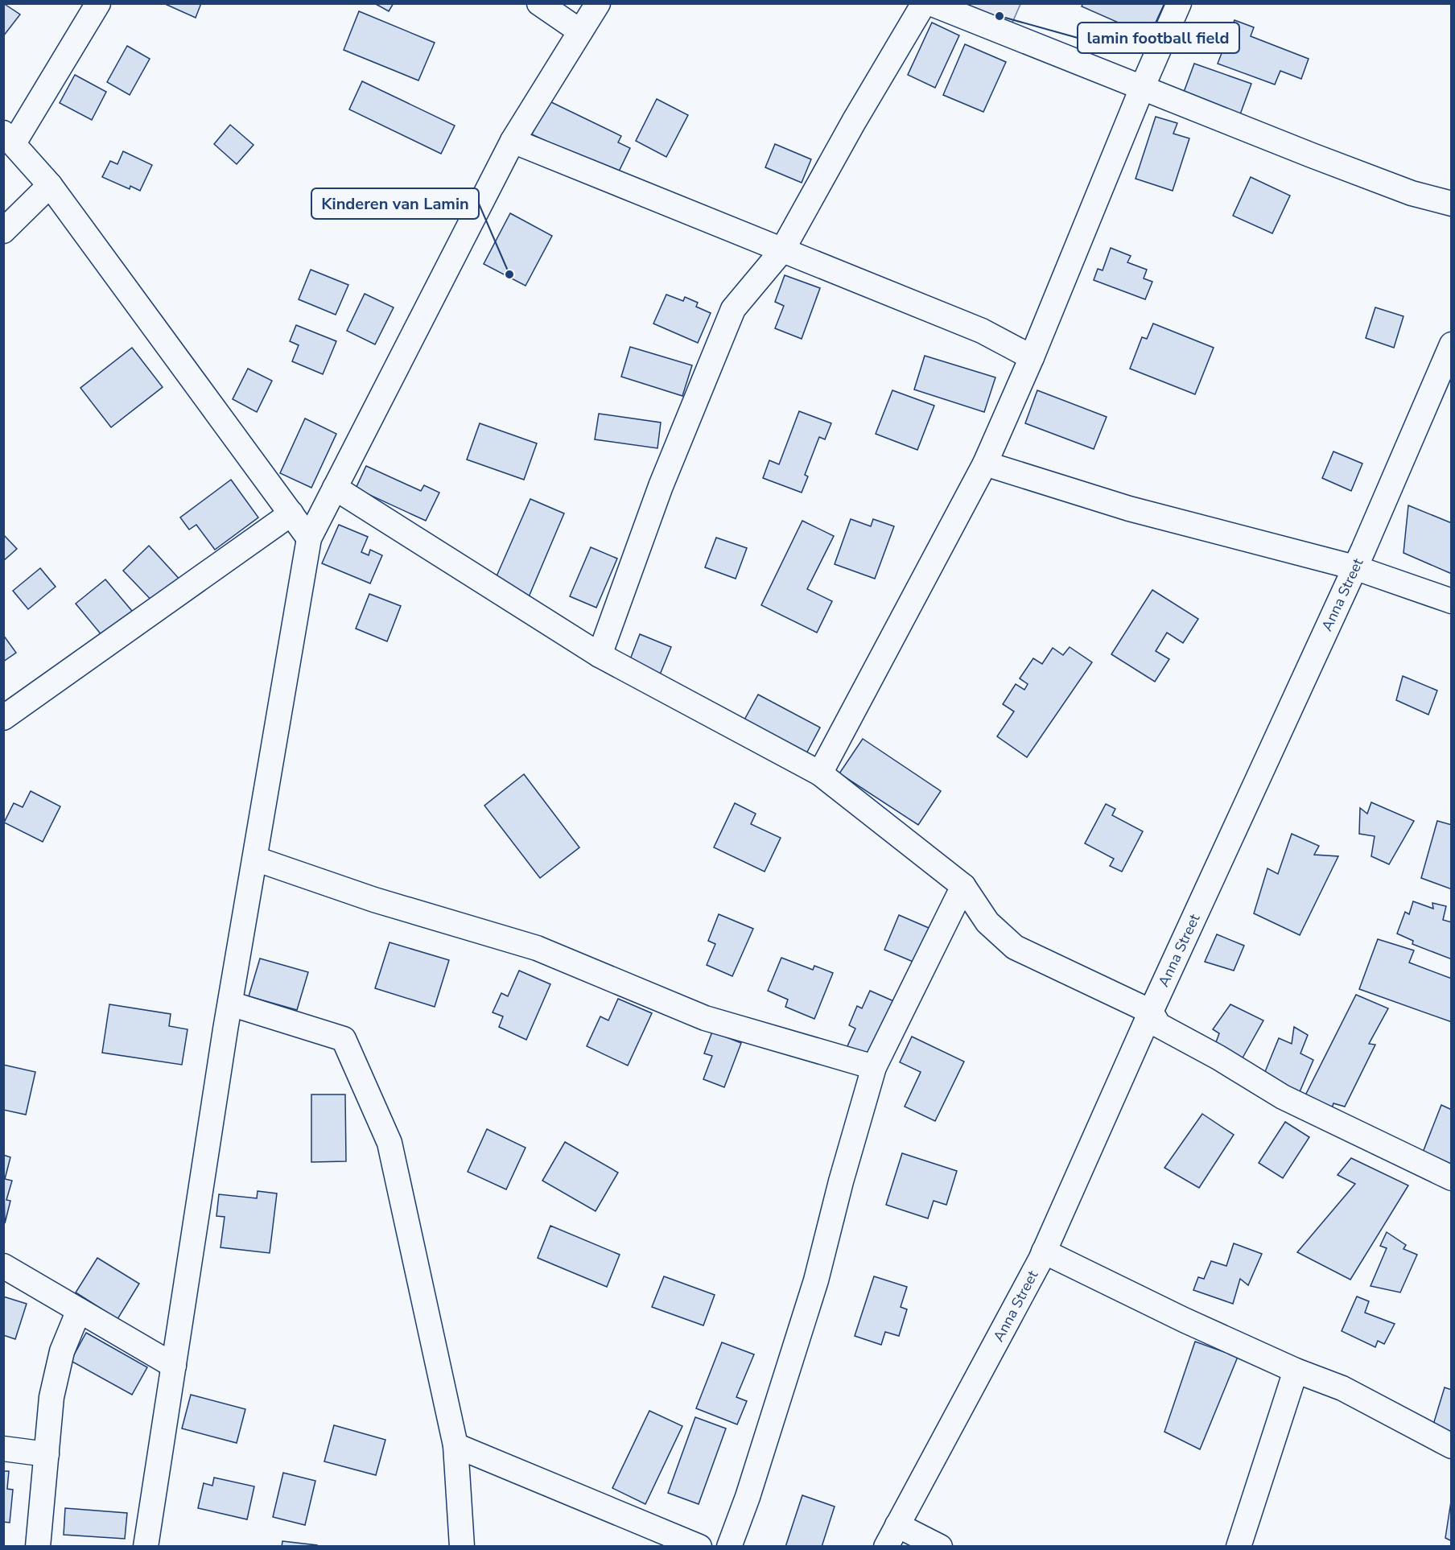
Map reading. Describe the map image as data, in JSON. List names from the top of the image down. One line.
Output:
{"streets":{"street":["Anna Street"]},"places":["lamin football field","Kinderen van Lamin"]}
